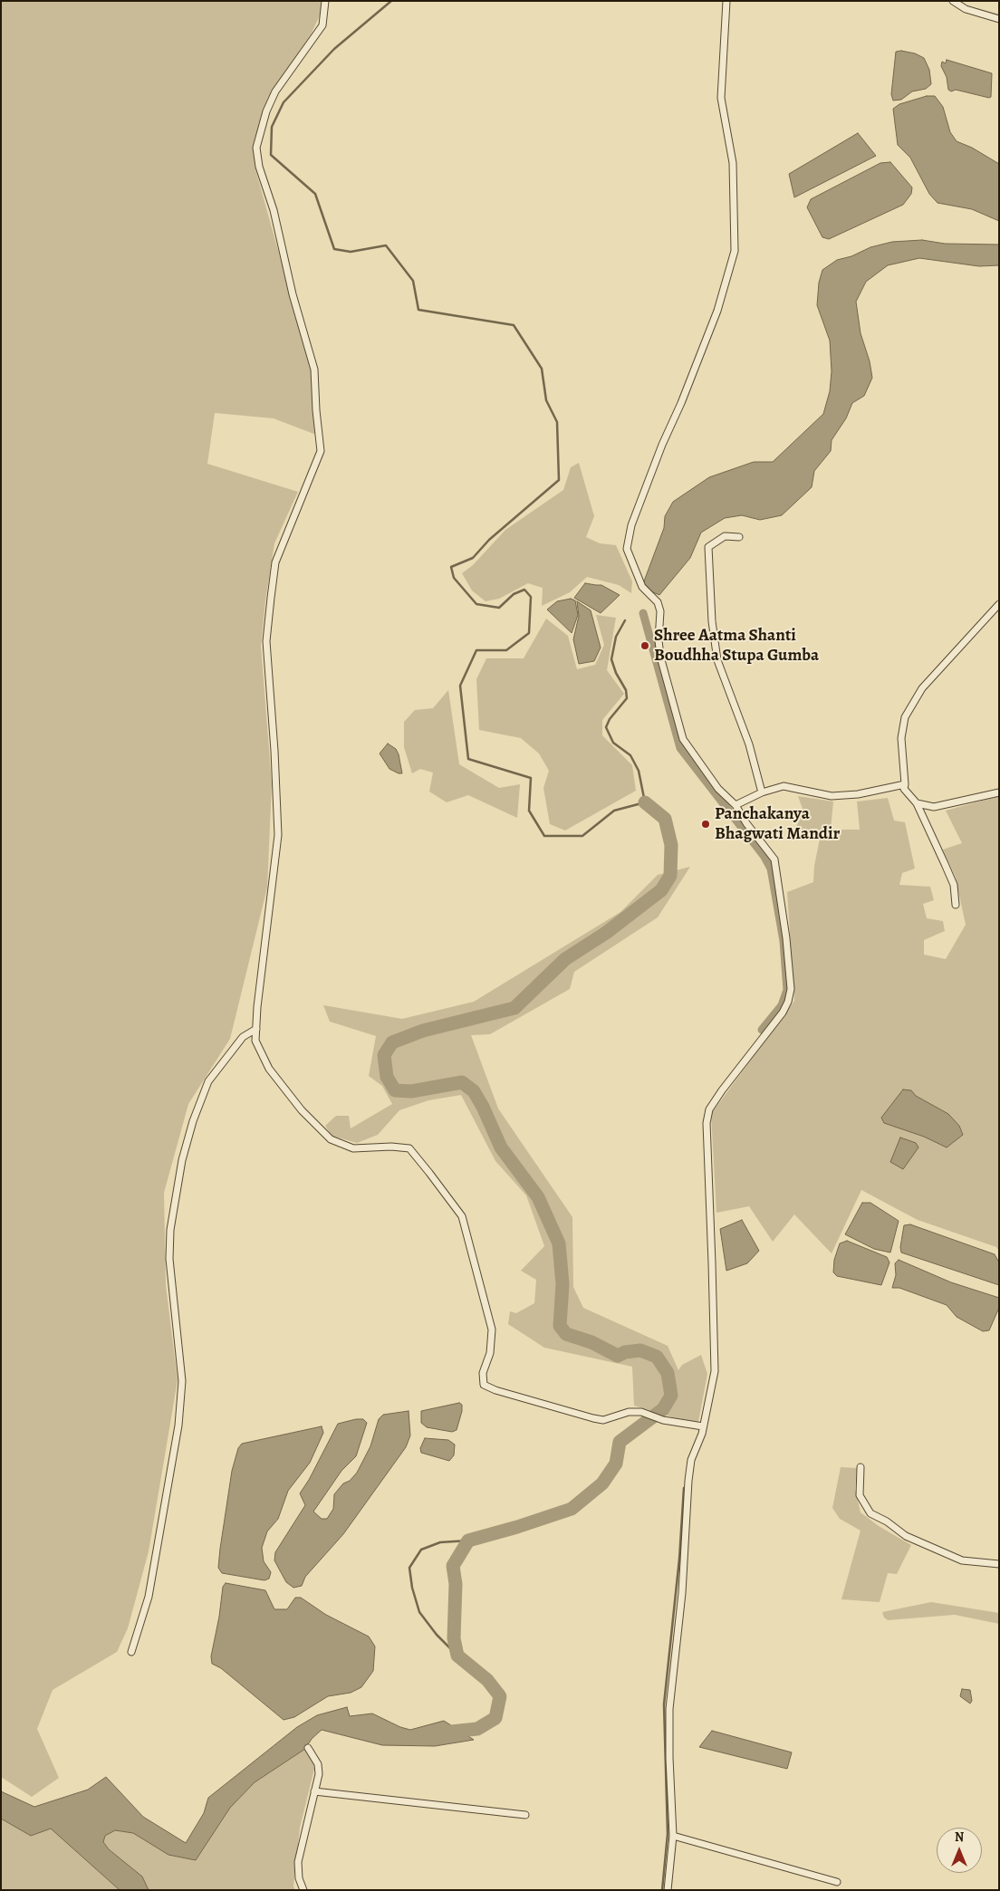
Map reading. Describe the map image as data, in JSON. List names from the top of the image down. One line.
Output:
{"places":["Shree Aatma Shanti Boudhha Stupa Gumba","Panchakanya Bhagwati Mandir"],"north":"top"}
